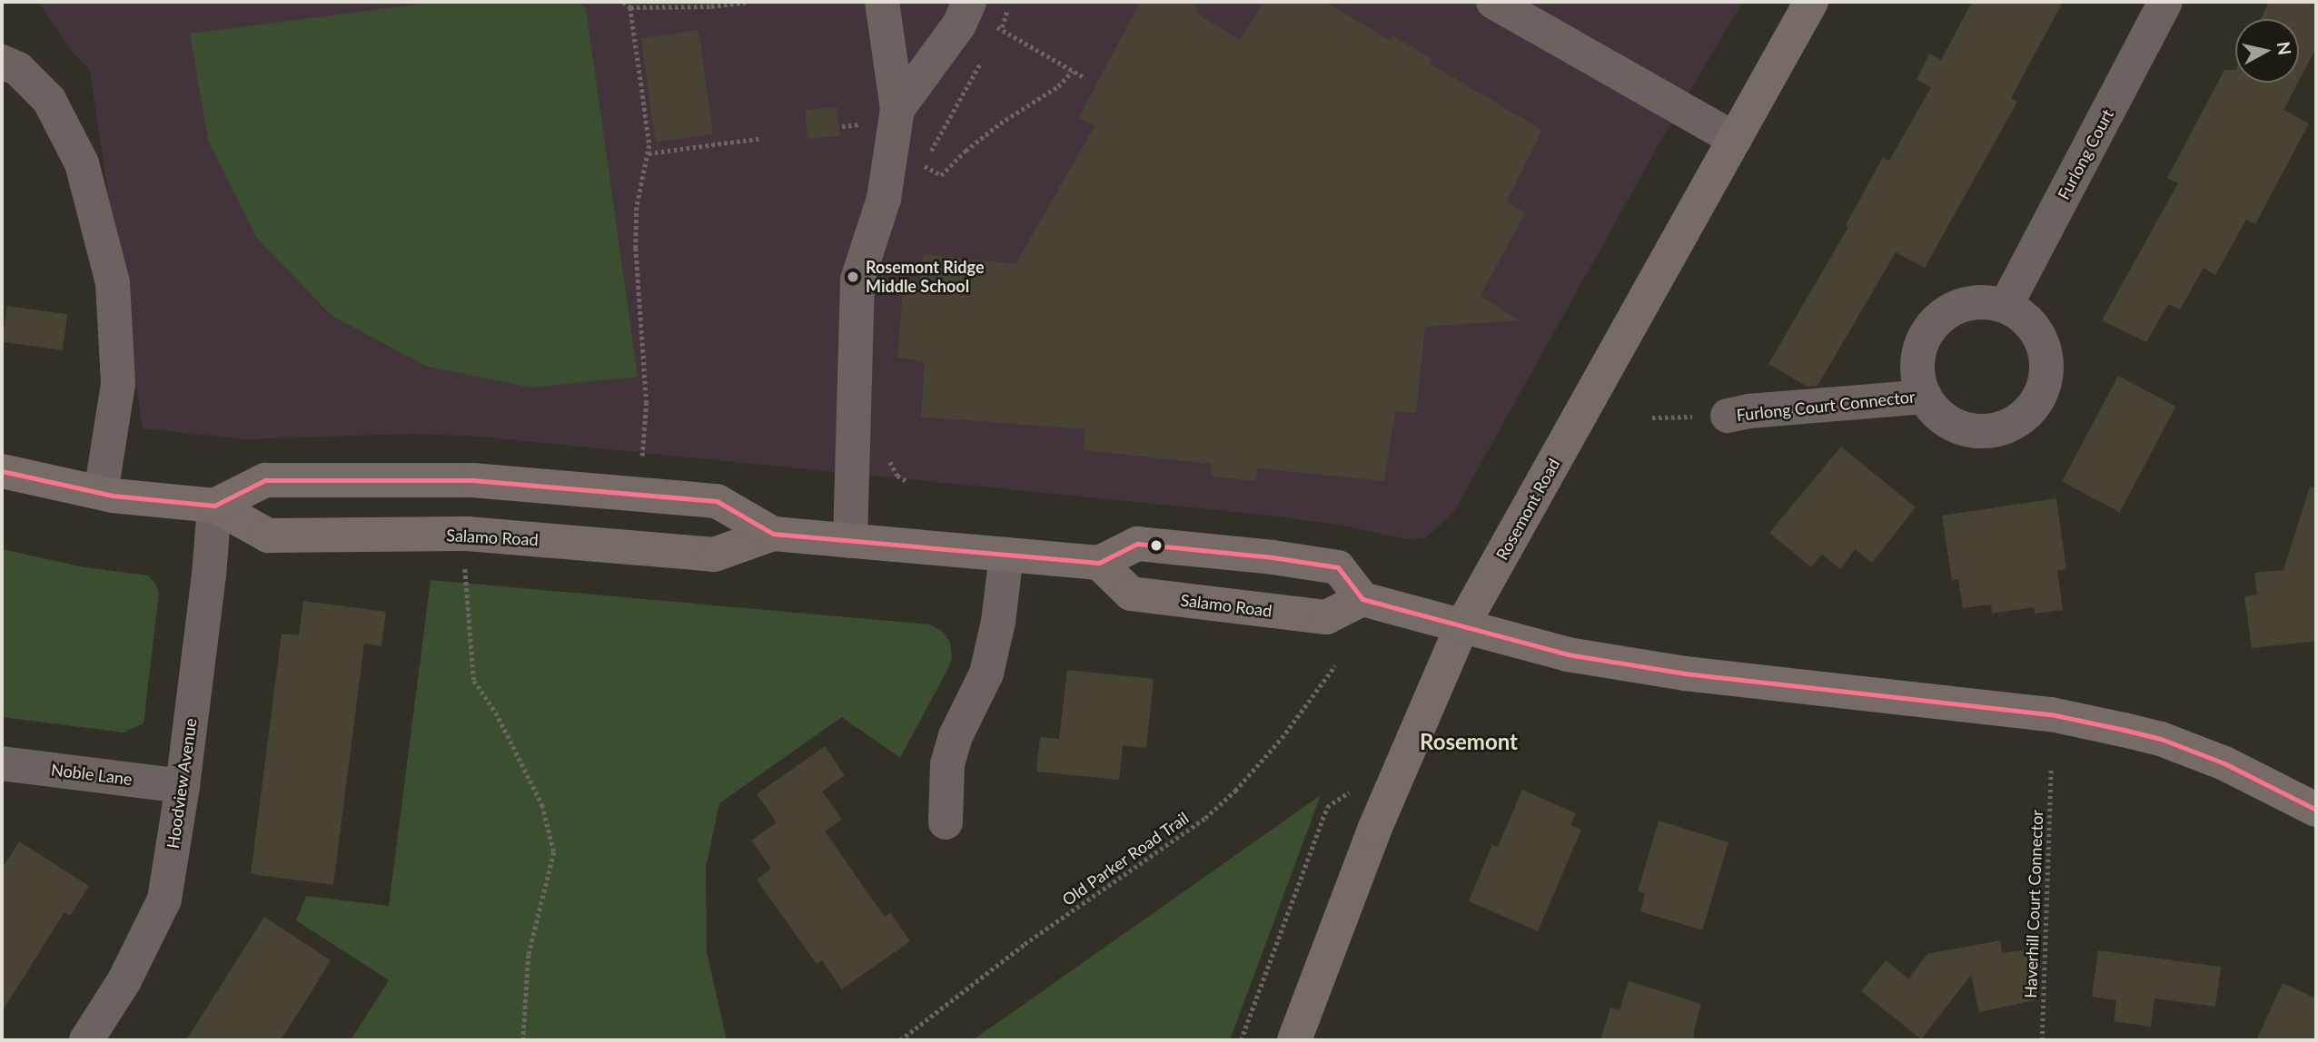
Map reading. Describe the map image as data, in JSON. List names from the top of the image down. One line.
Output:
{"streets":{"main road":["Rosemont Road","Salamo Road"],"street":["Furlong Court","Furlong Court Connector","Noble Lane","Hoodview Avenue"],"path":["Old Parker Road Trail","Haverhill Court Connector"]},"crossings":[["Furlong Court","Furlong Court Connector"],["Salamo Road","Hoodview Avenue"],["Noble Lane","Hoodview Avenue"]],"districts":["Rosemont"],"places":["Rosemont Ridge Middle School"],"north":"right"}
